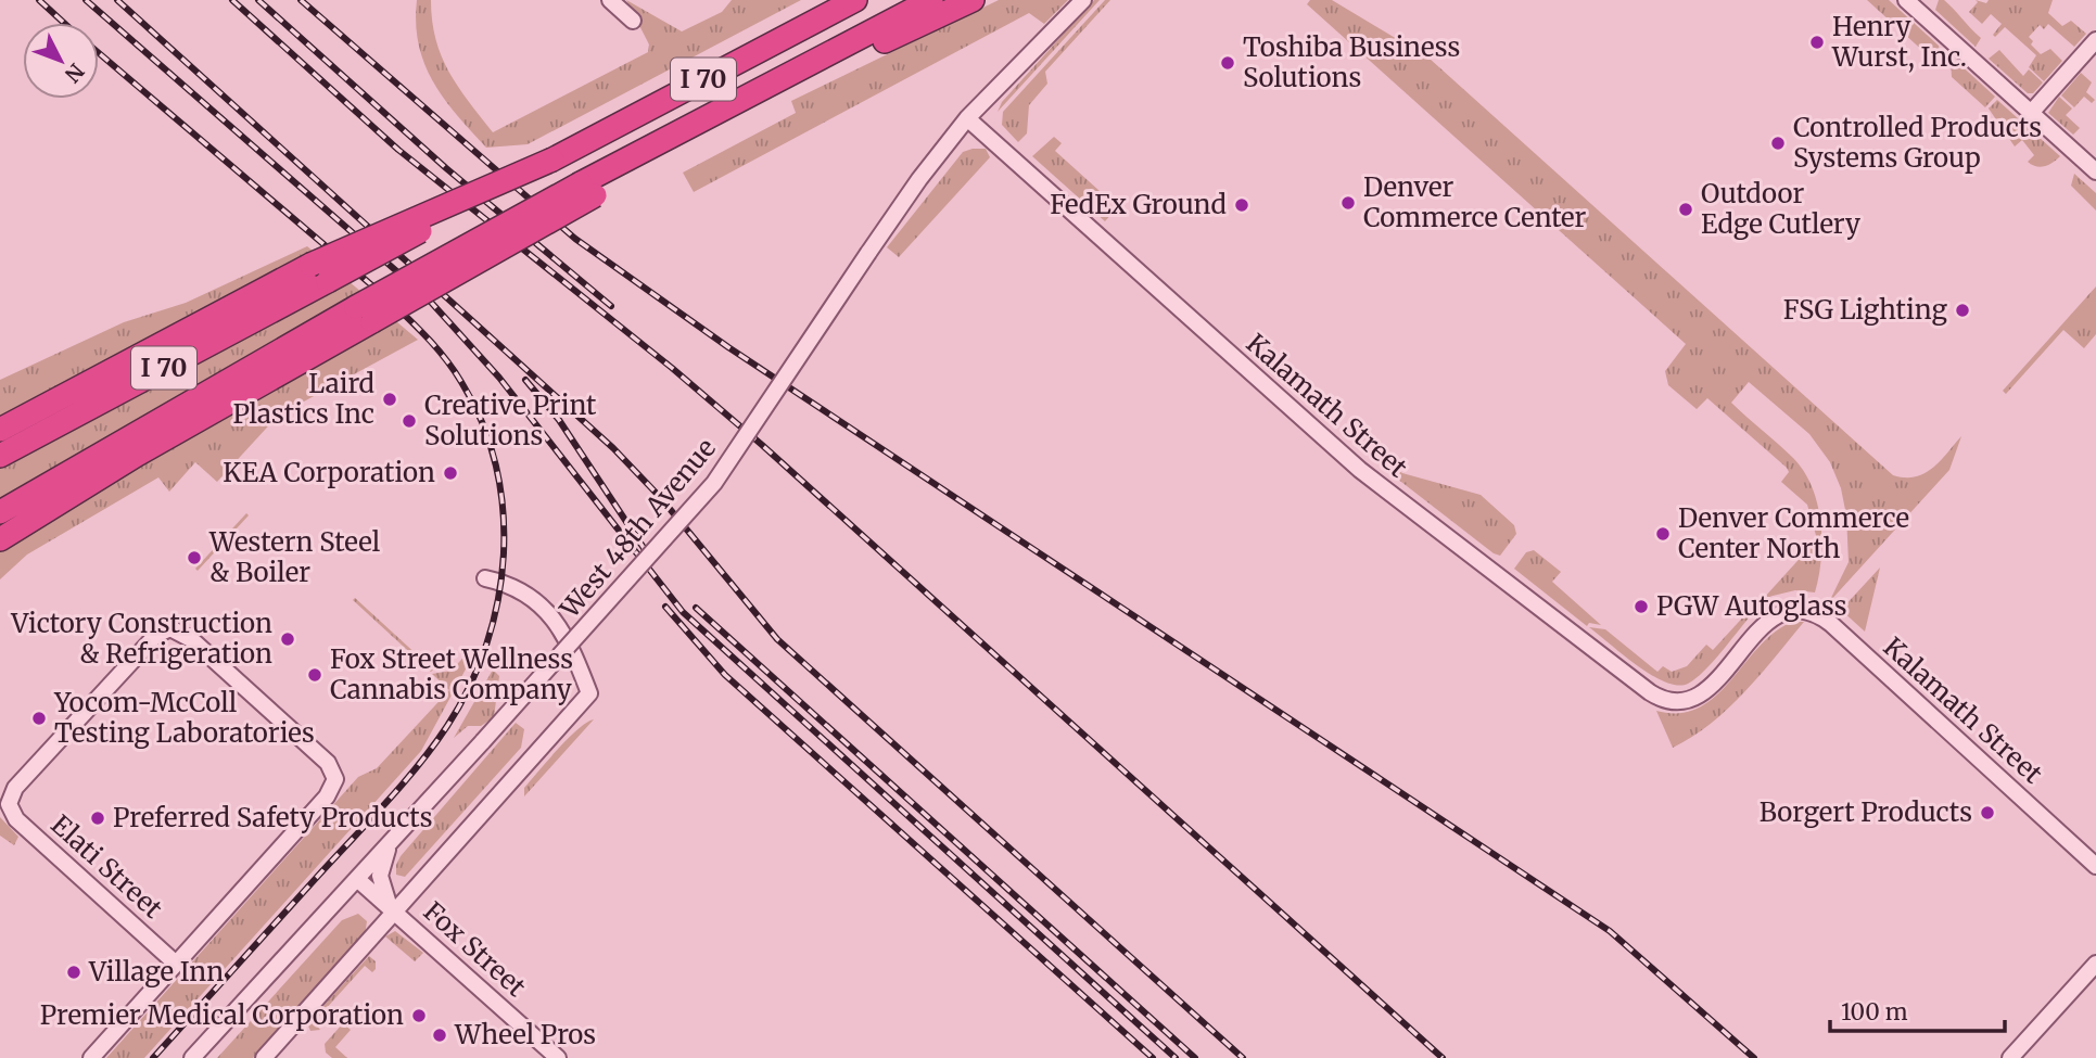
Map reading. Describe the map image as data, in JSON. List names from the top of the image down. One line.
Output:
{"streets":{"highway":["I 70"],"street":["Kalamath Street","West 48th Avenue","Elati Street","Fox Street"]},"crossings":[["Kalamath Street","West 48th Avenue"],["West 48th Avenue","Fox Street"]],"places":["Henry Wurst, Inc.","Toshiba Business Solutions","Controlled Products Systems Group","Denver Commerce Center","FedEx Ground","Outdoor Edge Cutlery","FSG Lighting","Laird Plastics Inc","Creative Print Solutions","KEA Corporation","Denver Commerce Center North","Western Steel & Boiler","PGW Autoglass","Victory Construction & Refrigeration","Fox Street Wellness Cannabis Company","Yocom-McColl Testing Laboratories","Borgert Products","Preferred Safety Products","Village Inn","Premier Medical Corporation","Wheel Pros"],"scale_bar":"100 m","north":"bottom right"}
